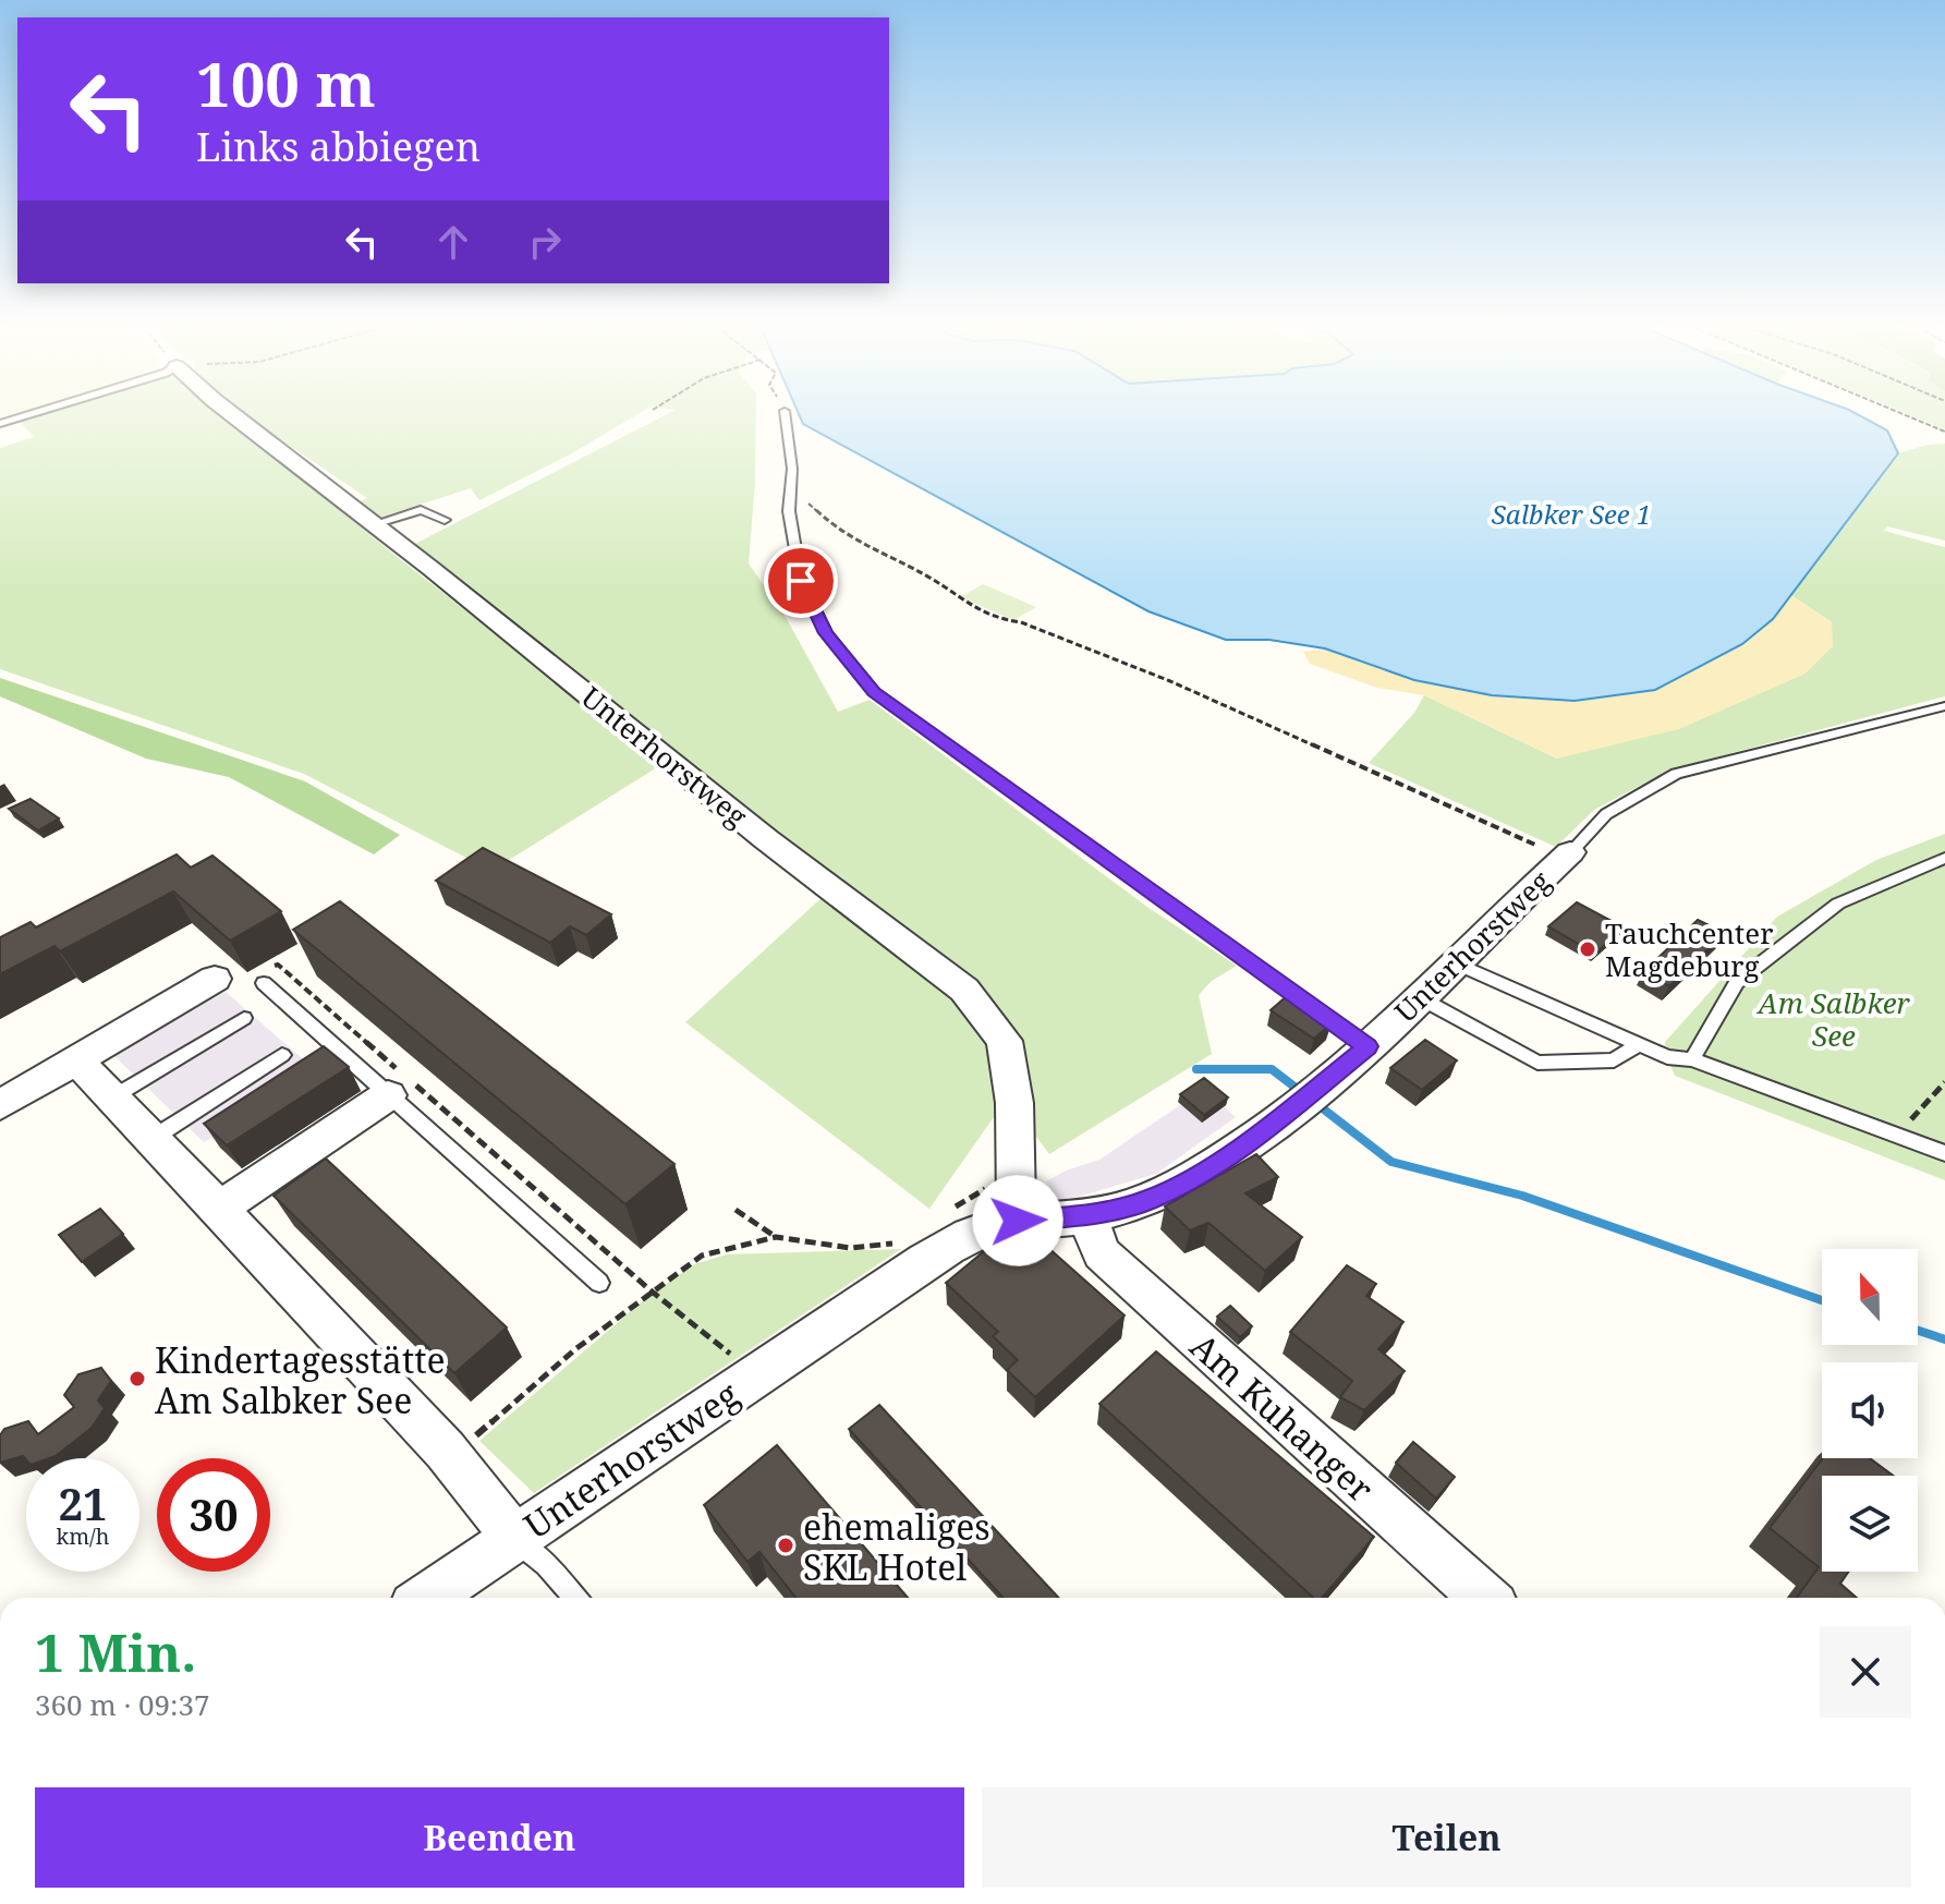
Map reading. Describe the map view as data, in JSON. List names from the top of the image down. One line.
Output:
{"streets":{"street":["Unterhorstweg","Am Kuhanger"]},"crossings":[["Unterhorstweg","Am Kuhanger"]],"water":["Salbker See 1"],"parks":["Am Salbker See"],"places":["Tauchcenter Magdeburg","Kindertagesstätte Am Salbker See","ehemaliges SKL Hotel"],"north":"top","page":{"turn":["100 m","Links abbiegen"],"speed":"21 km/h","limit":"30","heading":["1 Min.","360 m · 09:37"],"buttons":["Beenden","Teilen"]}}
